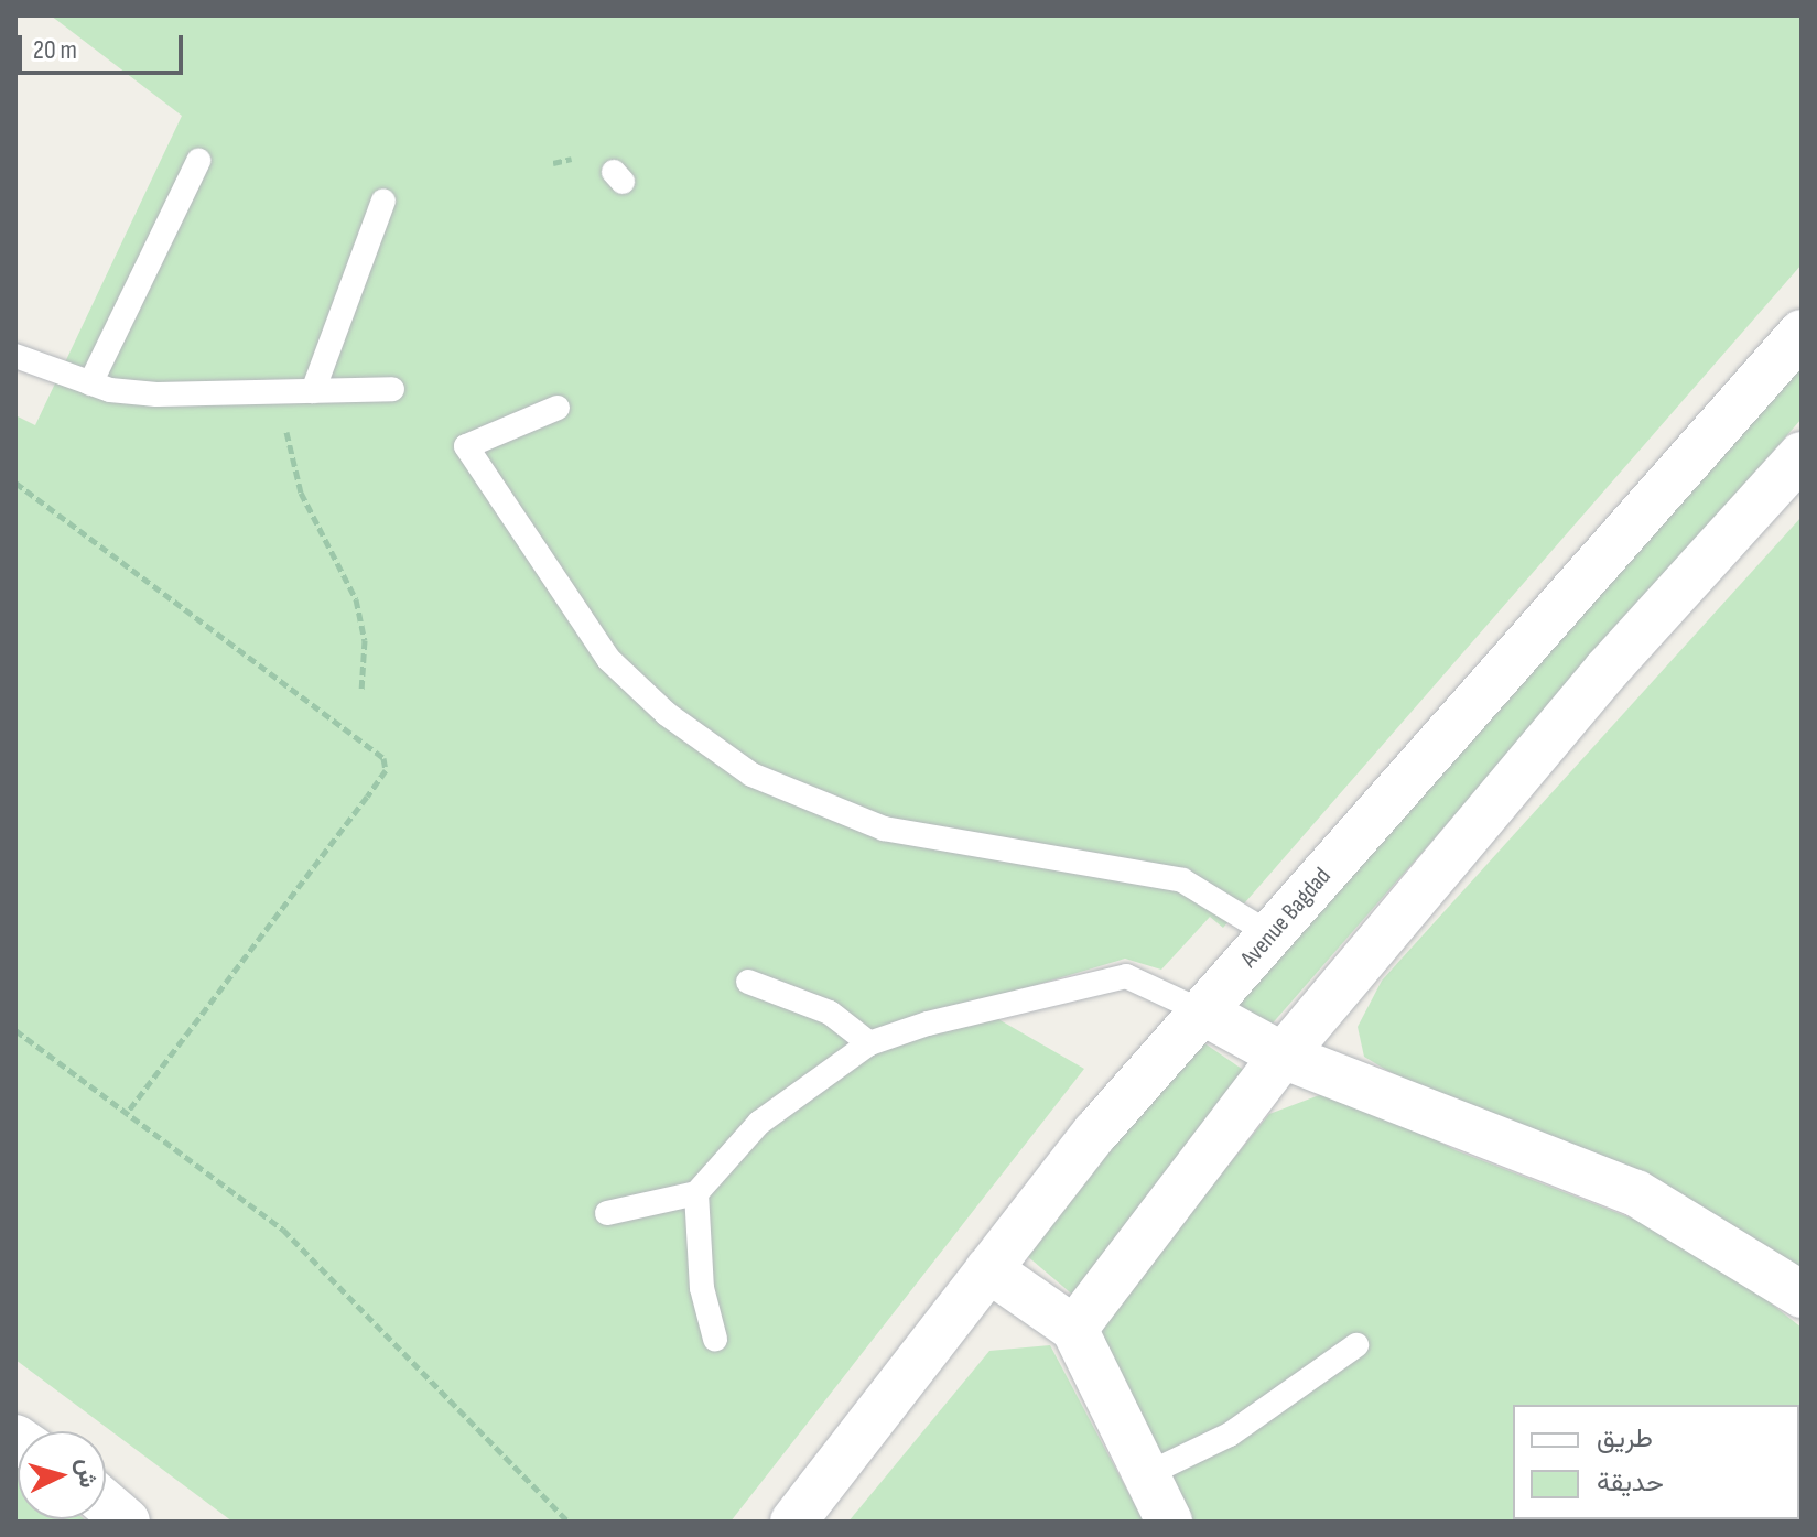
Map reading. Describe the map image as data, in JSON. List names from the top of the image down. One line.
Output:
{"streets":{"street":["Avenue Bagdad"]},"legend":["طريق","حديقة"],"scale_bar":"20 m","north":"right"}
